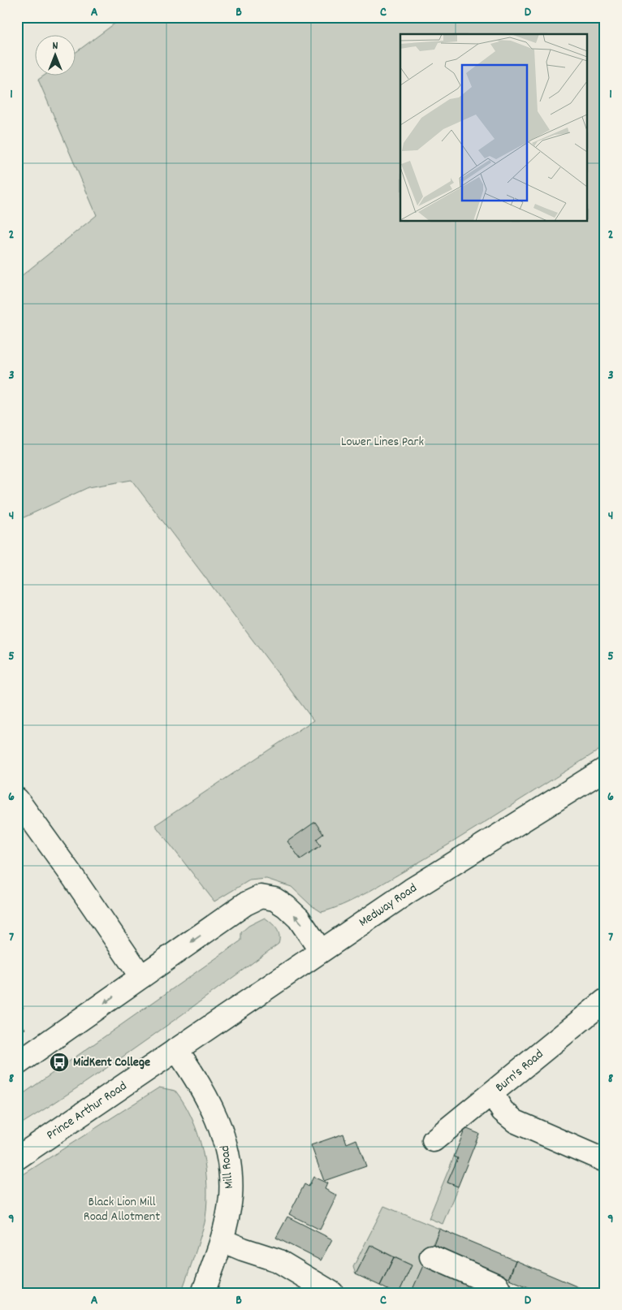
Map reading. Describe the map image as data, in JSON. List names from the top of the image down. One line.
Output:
{"streets":{"street":["Medway Road","Burn's Road","Prince Arthur Road","Mill Road"]},"crossings":[["Medway Road","Prince Arthur Road"],["Medway Road","Mill Road"],["Prince Arthur Road","Mill Road"]],"parks":["Lower Lines Park","Black Lion Mill Road Allotment"],"places":{"bus stop":["MidKent College"]},"north":"top","grid":{"columns":["A","B","C","D"],"rows":["1","2","3","4","5","6","7","8","9"]}}
